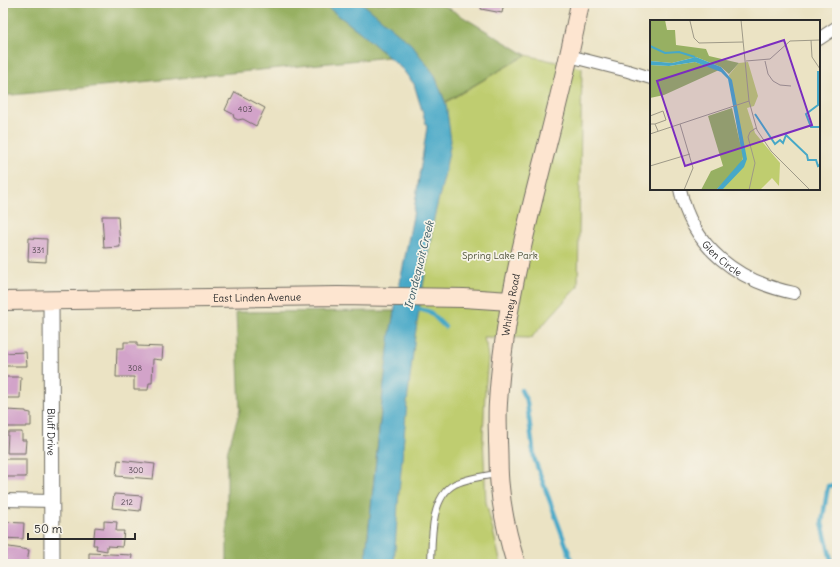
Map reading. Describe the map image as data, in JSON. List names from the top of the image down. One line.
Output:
{"streets":{"main road":["East Linden Avenue","Whitney Road"],"street":["Glen Circle","Bluff Drive"]},"crossings":[["East Linden Avenue","Whitney Road"],["East Linden Avenue","Bluff Drive"]],"water":["Irondequoit Creek"],"parks":["Spring Lake Park"],"house_numbers":["403","331","308","300","212"],"scale_bar":"50 m"}
